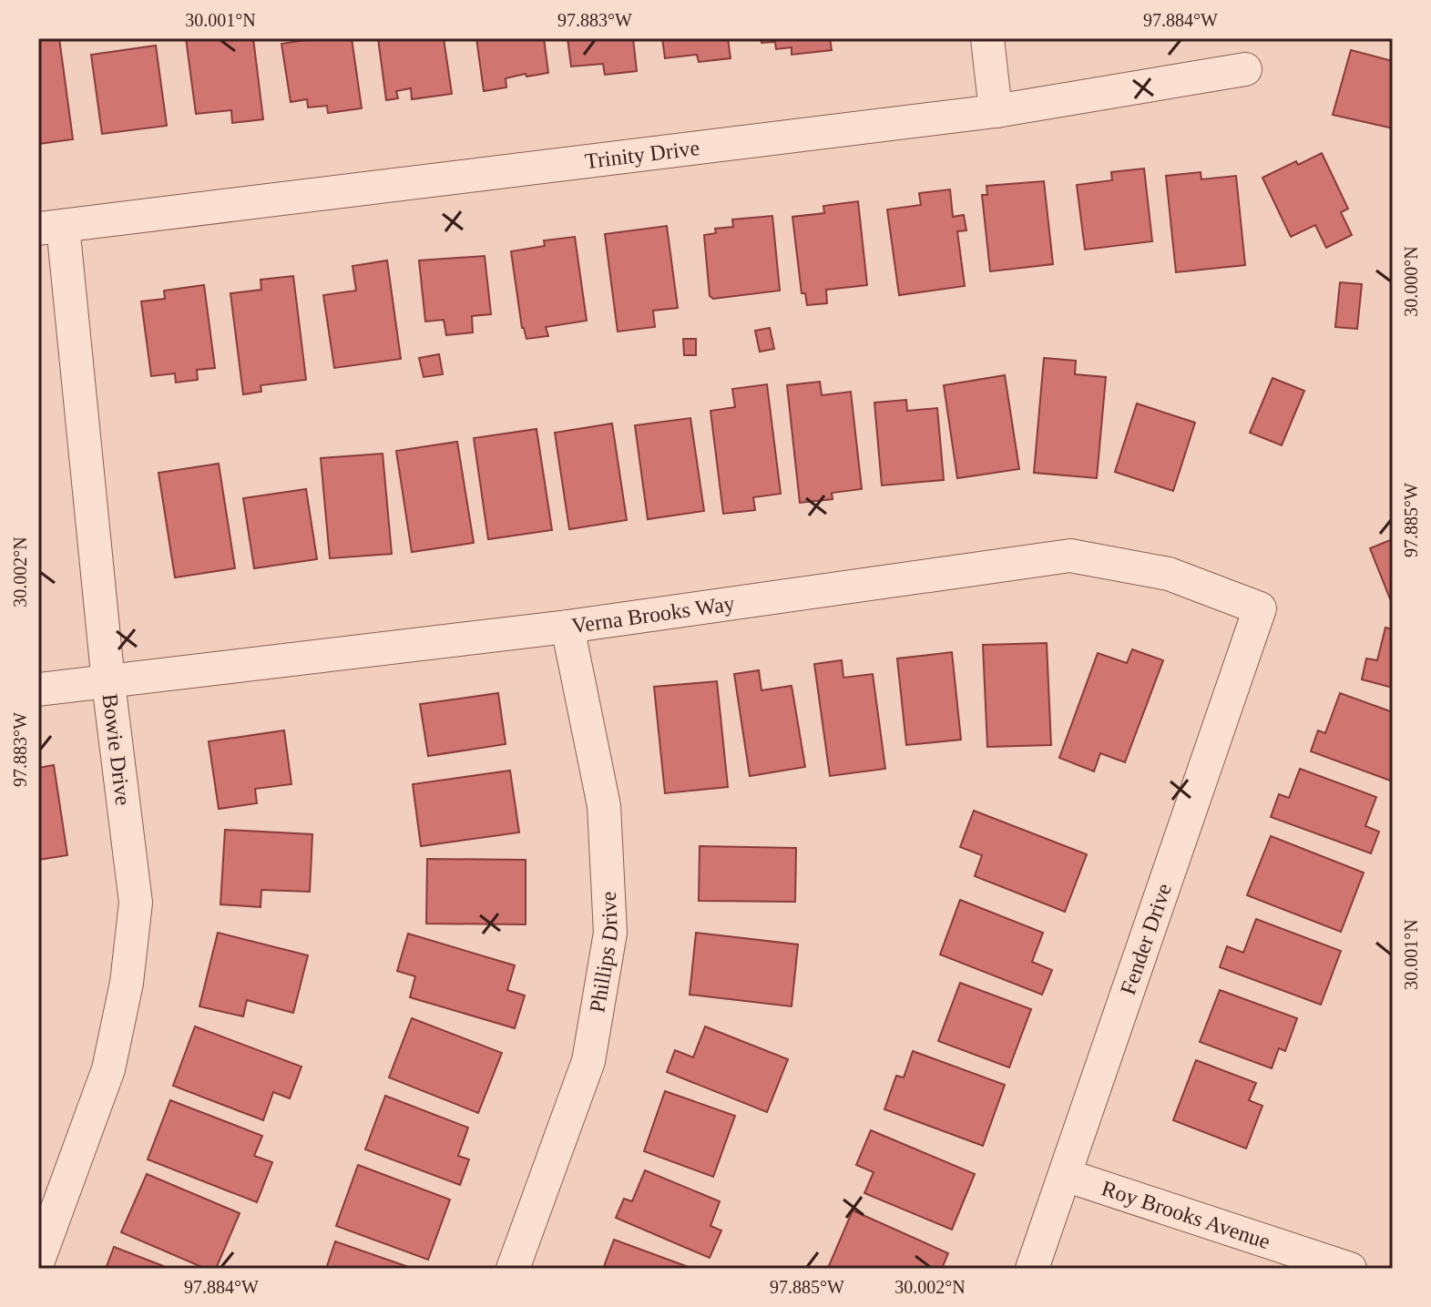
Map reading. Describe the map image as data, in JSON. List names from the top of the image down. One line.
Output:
{"streets":{"street":["Trinity Drive","Verna Brooks Way","Bowie Drive","Fender Drive","Phillips Drive","Roy Brooks Avenue"]},"crossings":[["Trinity Drive","Bowie Drive"],["Verna Brooks Way","Bowie Drive"],["Verna Brooks Way","Fender Drive"],["Verna Brooks Way","Phillips Drive"],["Fender Drive","Roy Brooks Avenue"]],"coordinates":["30.001°N","97.883°W","97.884°W","30.000°N","97.885°W","30.002°N"]}
